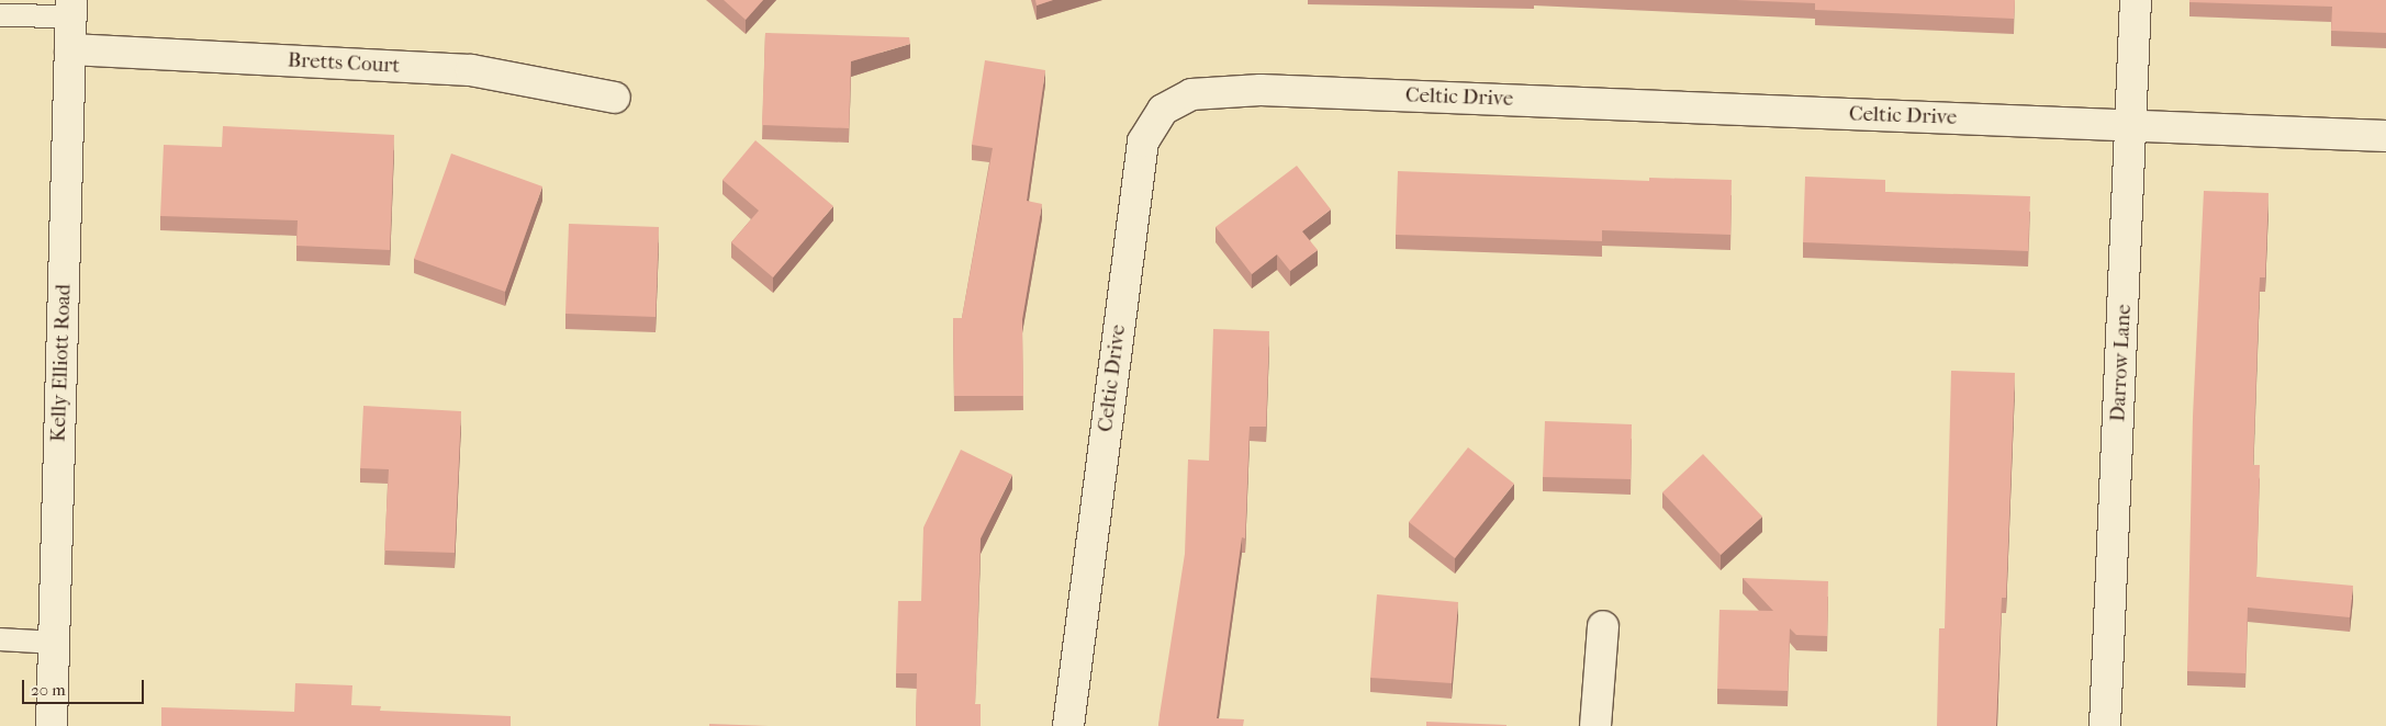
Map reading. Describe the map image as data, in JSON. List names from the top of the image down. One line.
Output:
{"streets":{"street":["Bretts Court","Celtic Drive","Kelly Elliott Road","Darrow Lane"]},"crossings":[["Bretts Court","Kelly Elliott Road"],["Celtic Drive","Darrow Lane"]],"scale_bar":"20 m"}
